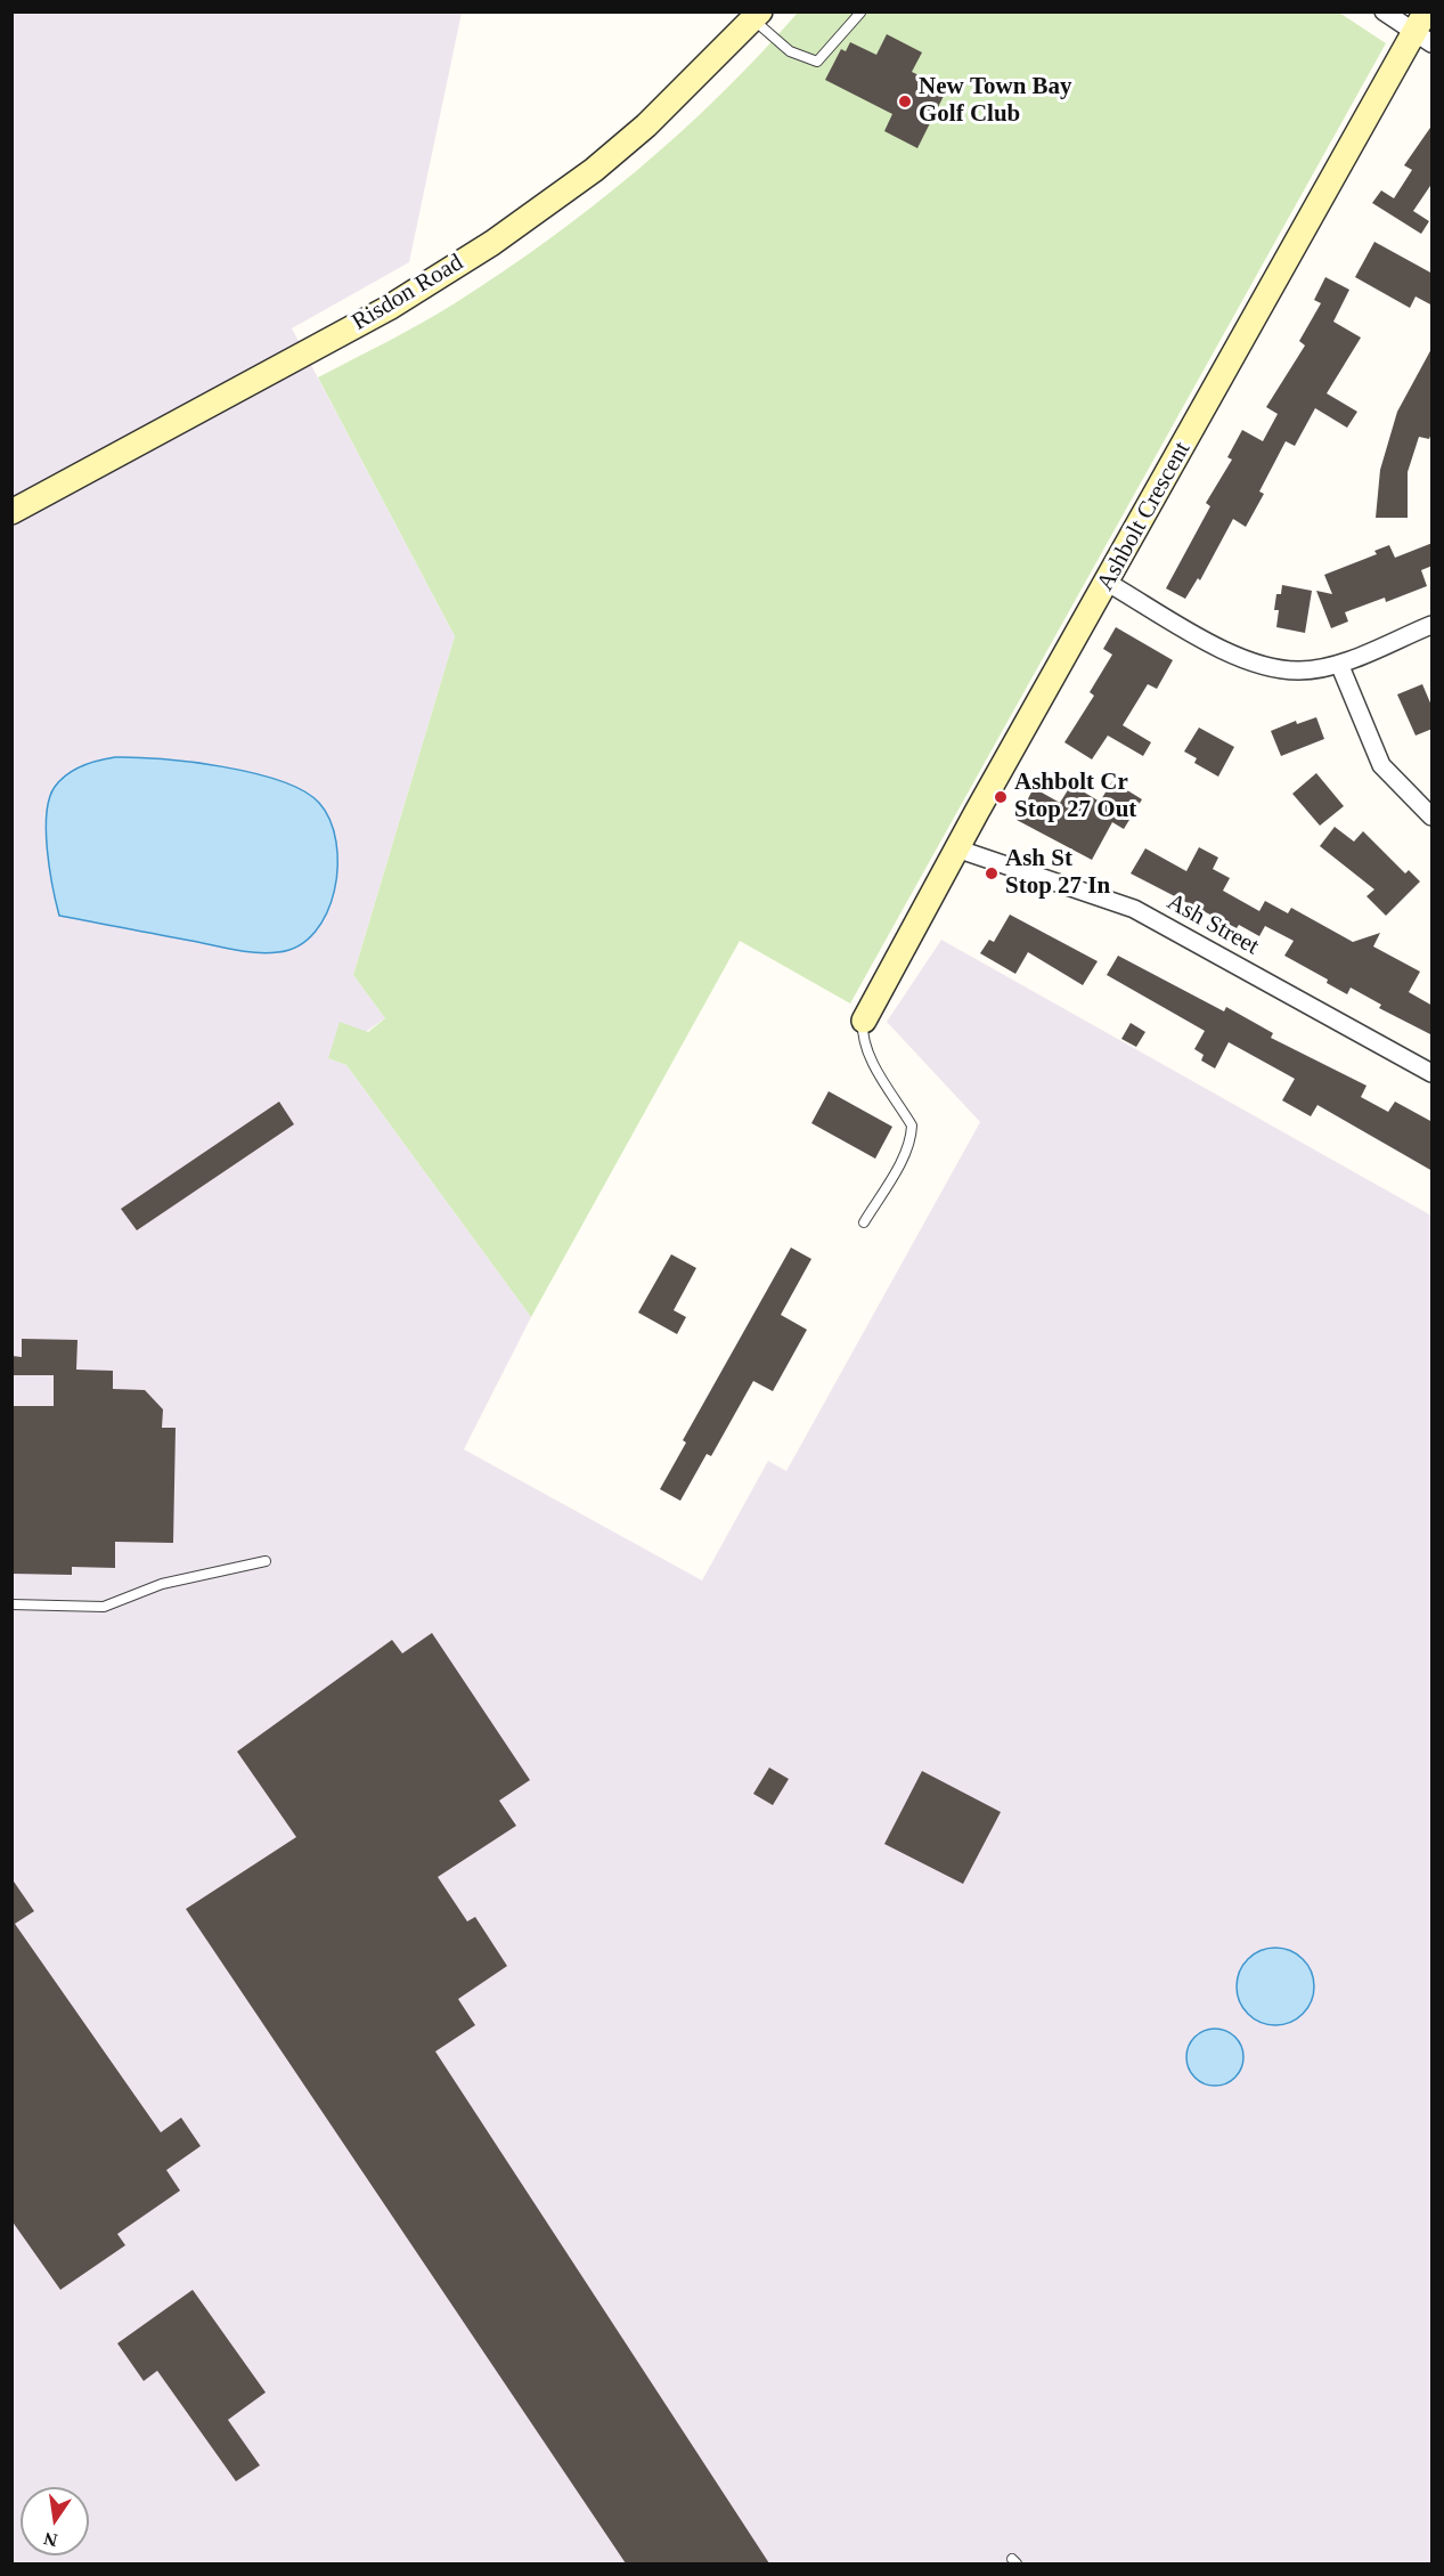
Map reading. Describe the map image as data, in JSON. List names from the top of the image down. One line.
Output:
{"streets":{"street":["Risdon Road","Ashbolt Crescent","Ash Street"]},"crossings":[["Ashbolt Crescent","Ash Street"]],"places":["New Town Bay Golf Club","Ashbolt Cr Stop 27 Out","Ash St Stop 27 In"],"north":"bottom"}
